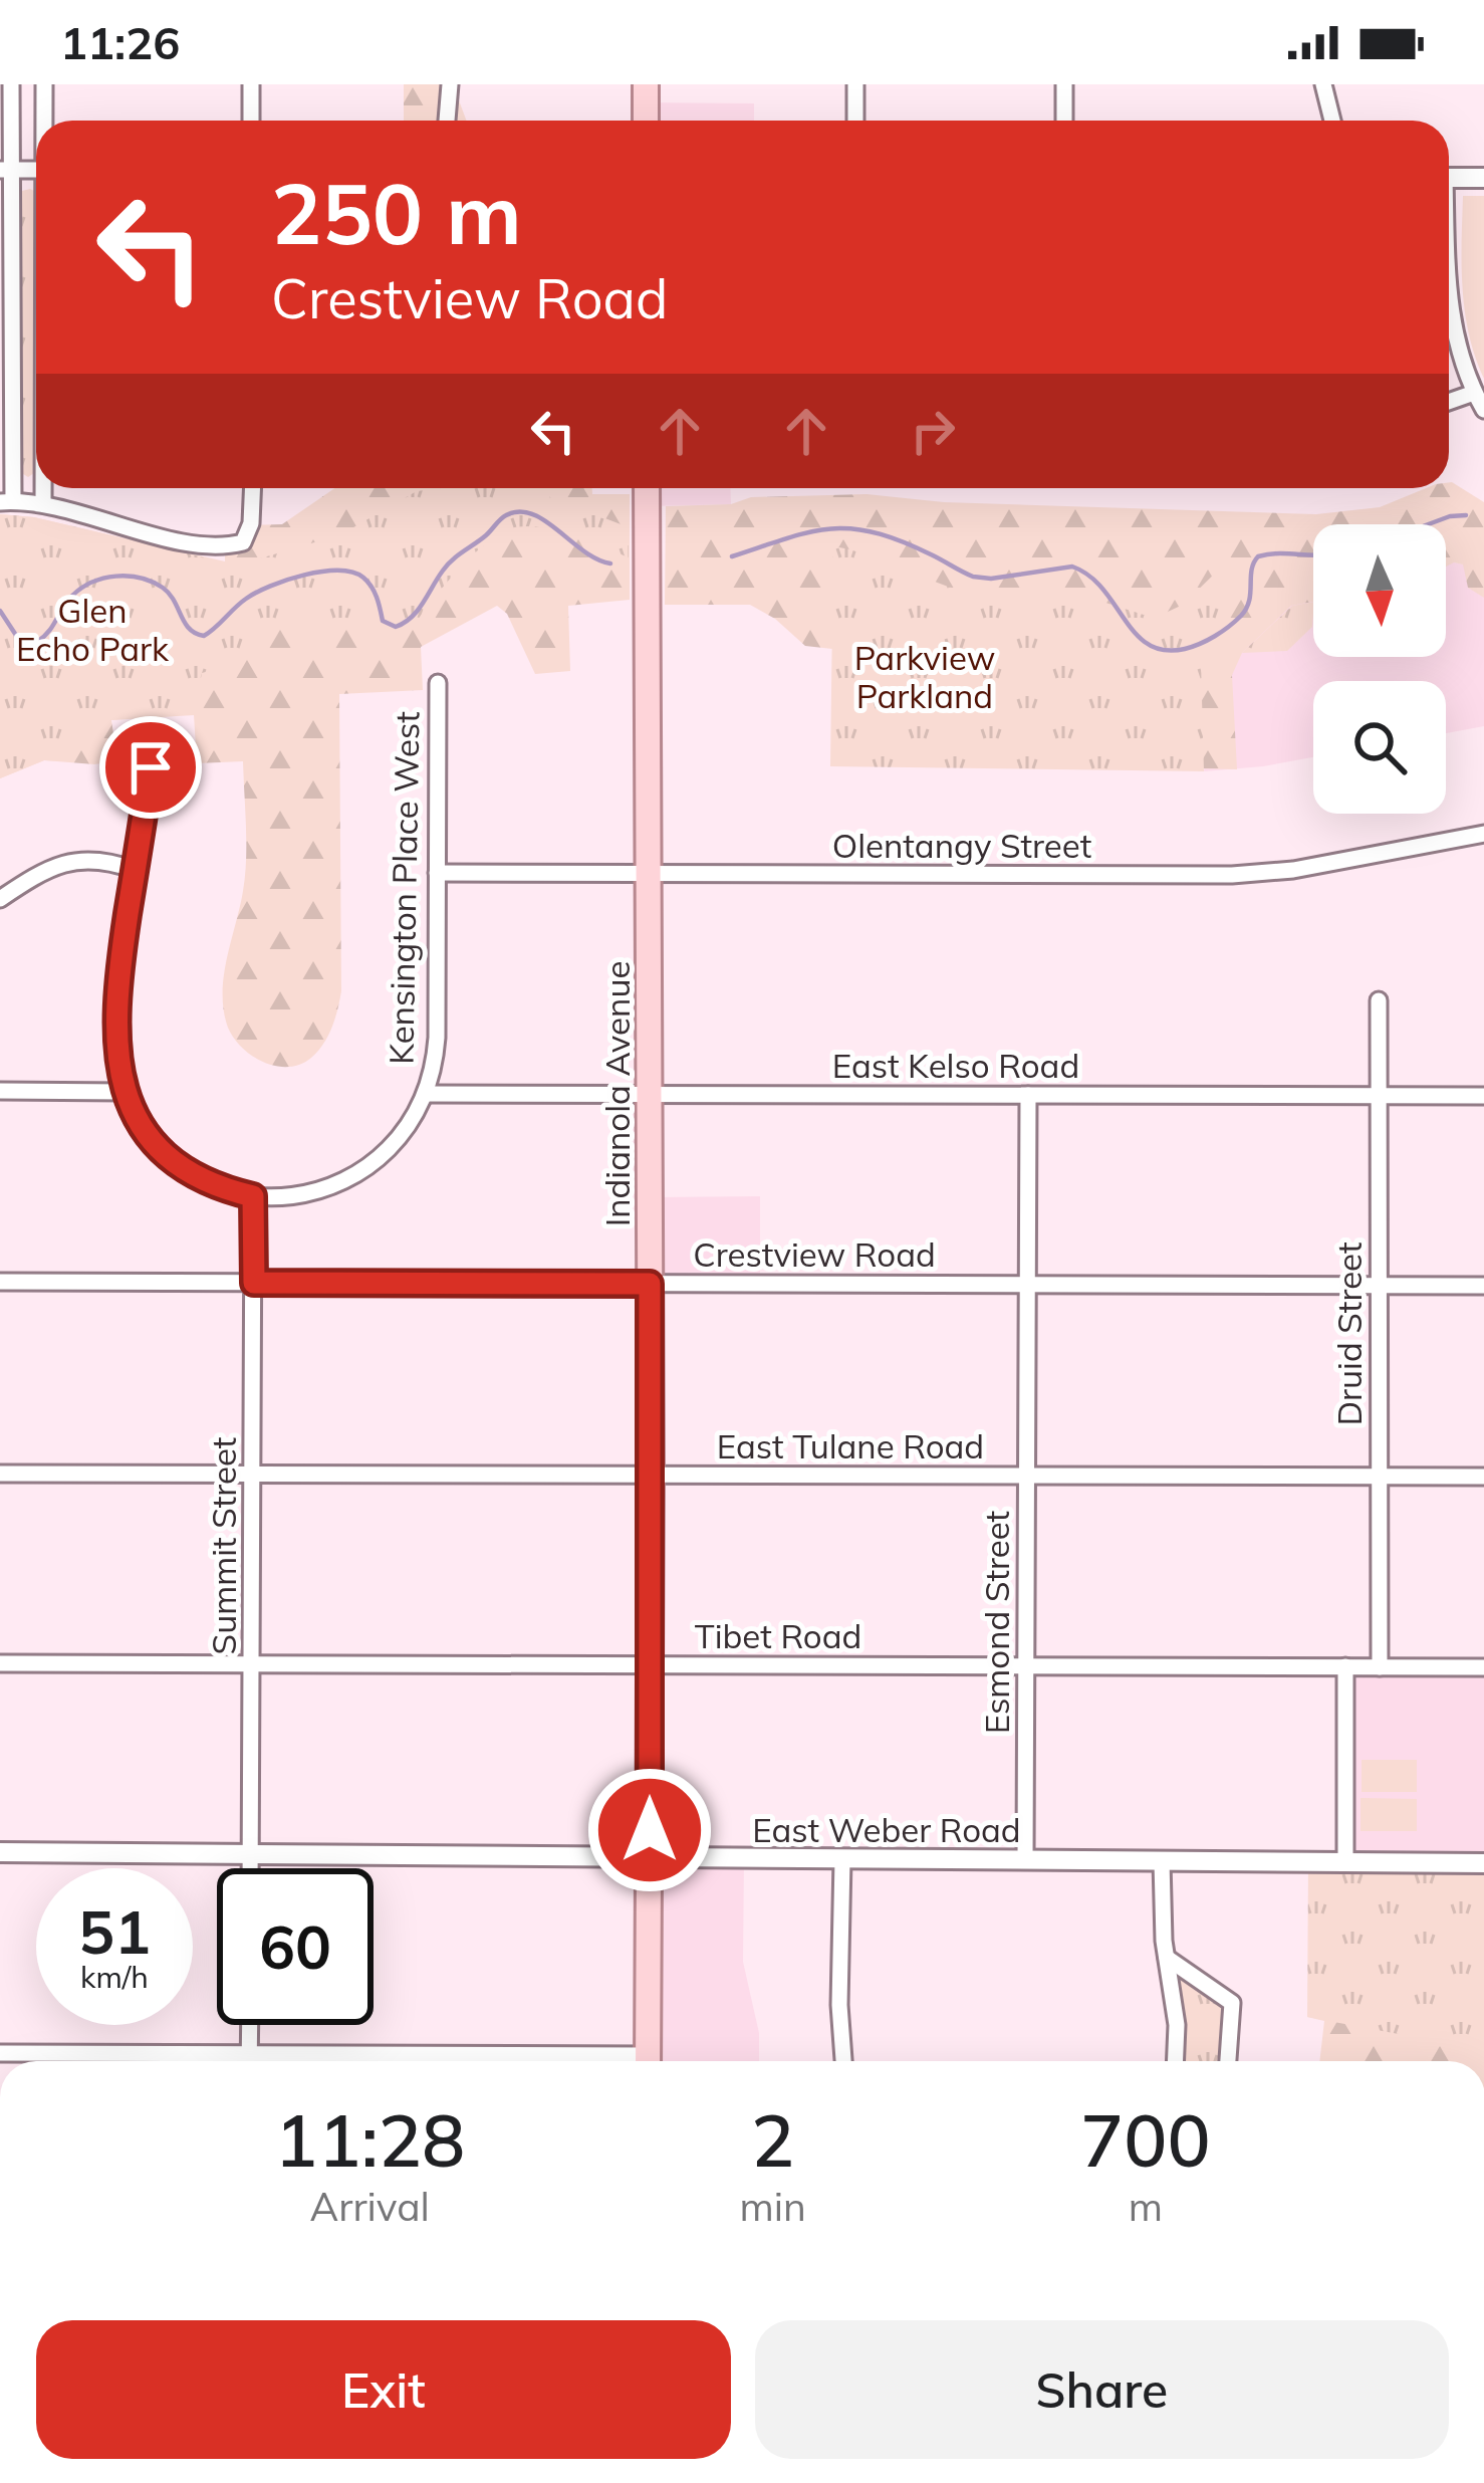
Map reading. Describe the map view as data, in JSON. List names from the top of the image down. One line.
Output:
{"streets":{"main road":["Indianola Avenue"],"street":["Olentangy Street","Kensington Place West","East Kelso Road","Crestview Road","Druid Street","East Tulane Road","Summit Street","Esmond Street","Tibet Road","East Weber Road"]},"crossings":[["Olentangy Street","Kensington Place West"],["Olentangy Street","Indianola Avenue"],["Kensington Place West","East Kelso Road"],["Kensington Place West","Summit Street"],["East Kelso Road","Indianola Avenue"],["East Kelso Road","Druid Street"],["East Kelso Road","Esmond Street"],["Indianola Avenue","Crestview Road"],["Indianola Avenue","East Tulane Road"],["Indianola Avenue","Tibet Road"],["Indianola Avenue","East Weber Road"],["Crestview Road","Druid Street"],["Crestview Road","Summit Street"],["Crestview Road","Esmond Street"],["Druid Street","East Tulane Road"],["Druid Street","Tibet Road"],["East Tulane Road","Summit Street"],["East Tulane Road","Esmond Street"],["Summit Street","Tibet Road"],["Summit Street","East Weber Road"],["Esmond Street","Tibet Road"],["Esmond Street","East Weber Road"]],"parks":["Glen Echo Park","Parkview Parkland"],"north":"bottom","page":{"status":"11:26","turn":["250 m","Crestview Road"],"speed":"51 km/h","limit":"60","eta":["11:28","Arrival","2","min","700","m"],"buttons":["Exit","Share"]}}
